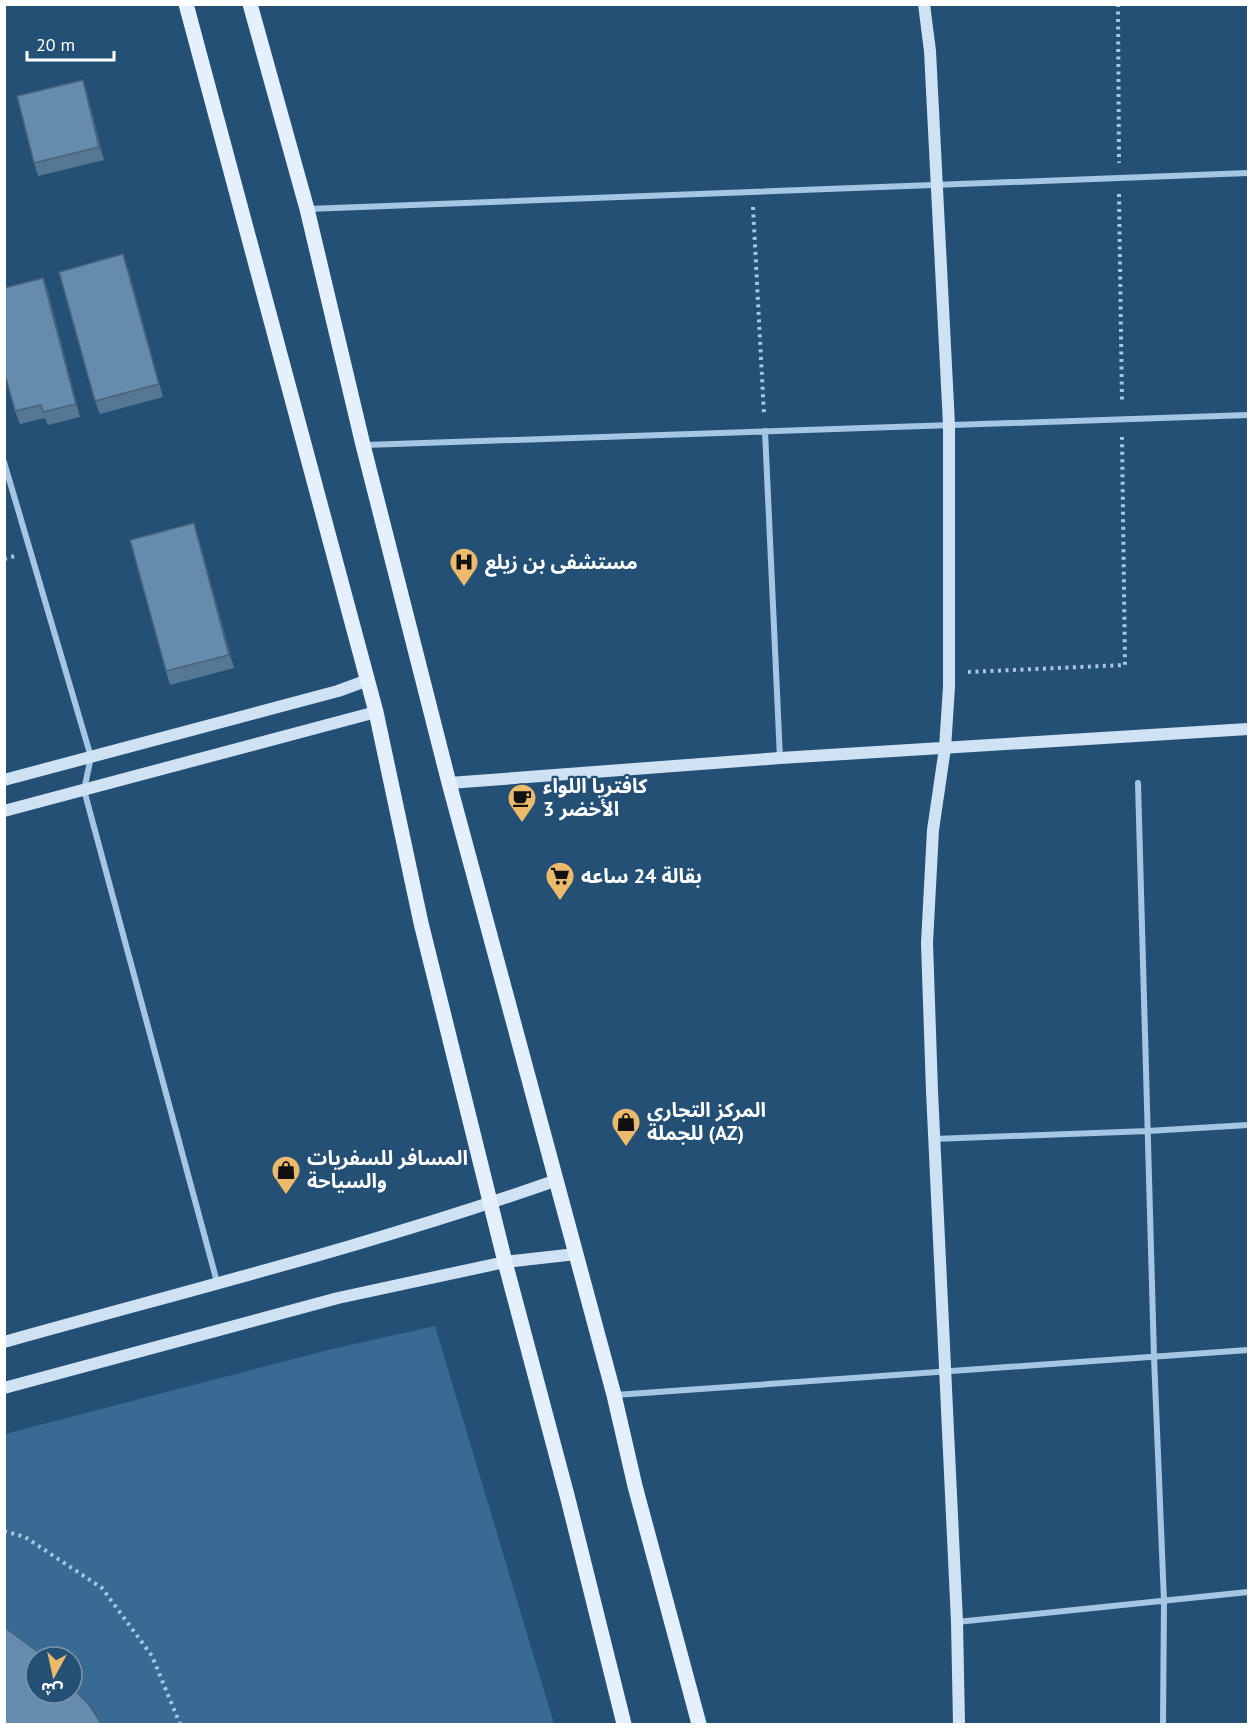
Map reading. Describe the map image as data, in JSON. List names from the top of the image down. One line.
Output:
{"places":{"hospital":["مستشفى بن زيلع"],"cafe":["كافتريا اللواء الأخضر 3"],"supermarket":["بقالة 24 ساعه"],"shop":["المركز التجاري للجملة (AZ)","المسافر للسفريات والسياحة"]},"scale_bar":"20 m","north":"bottom"}
